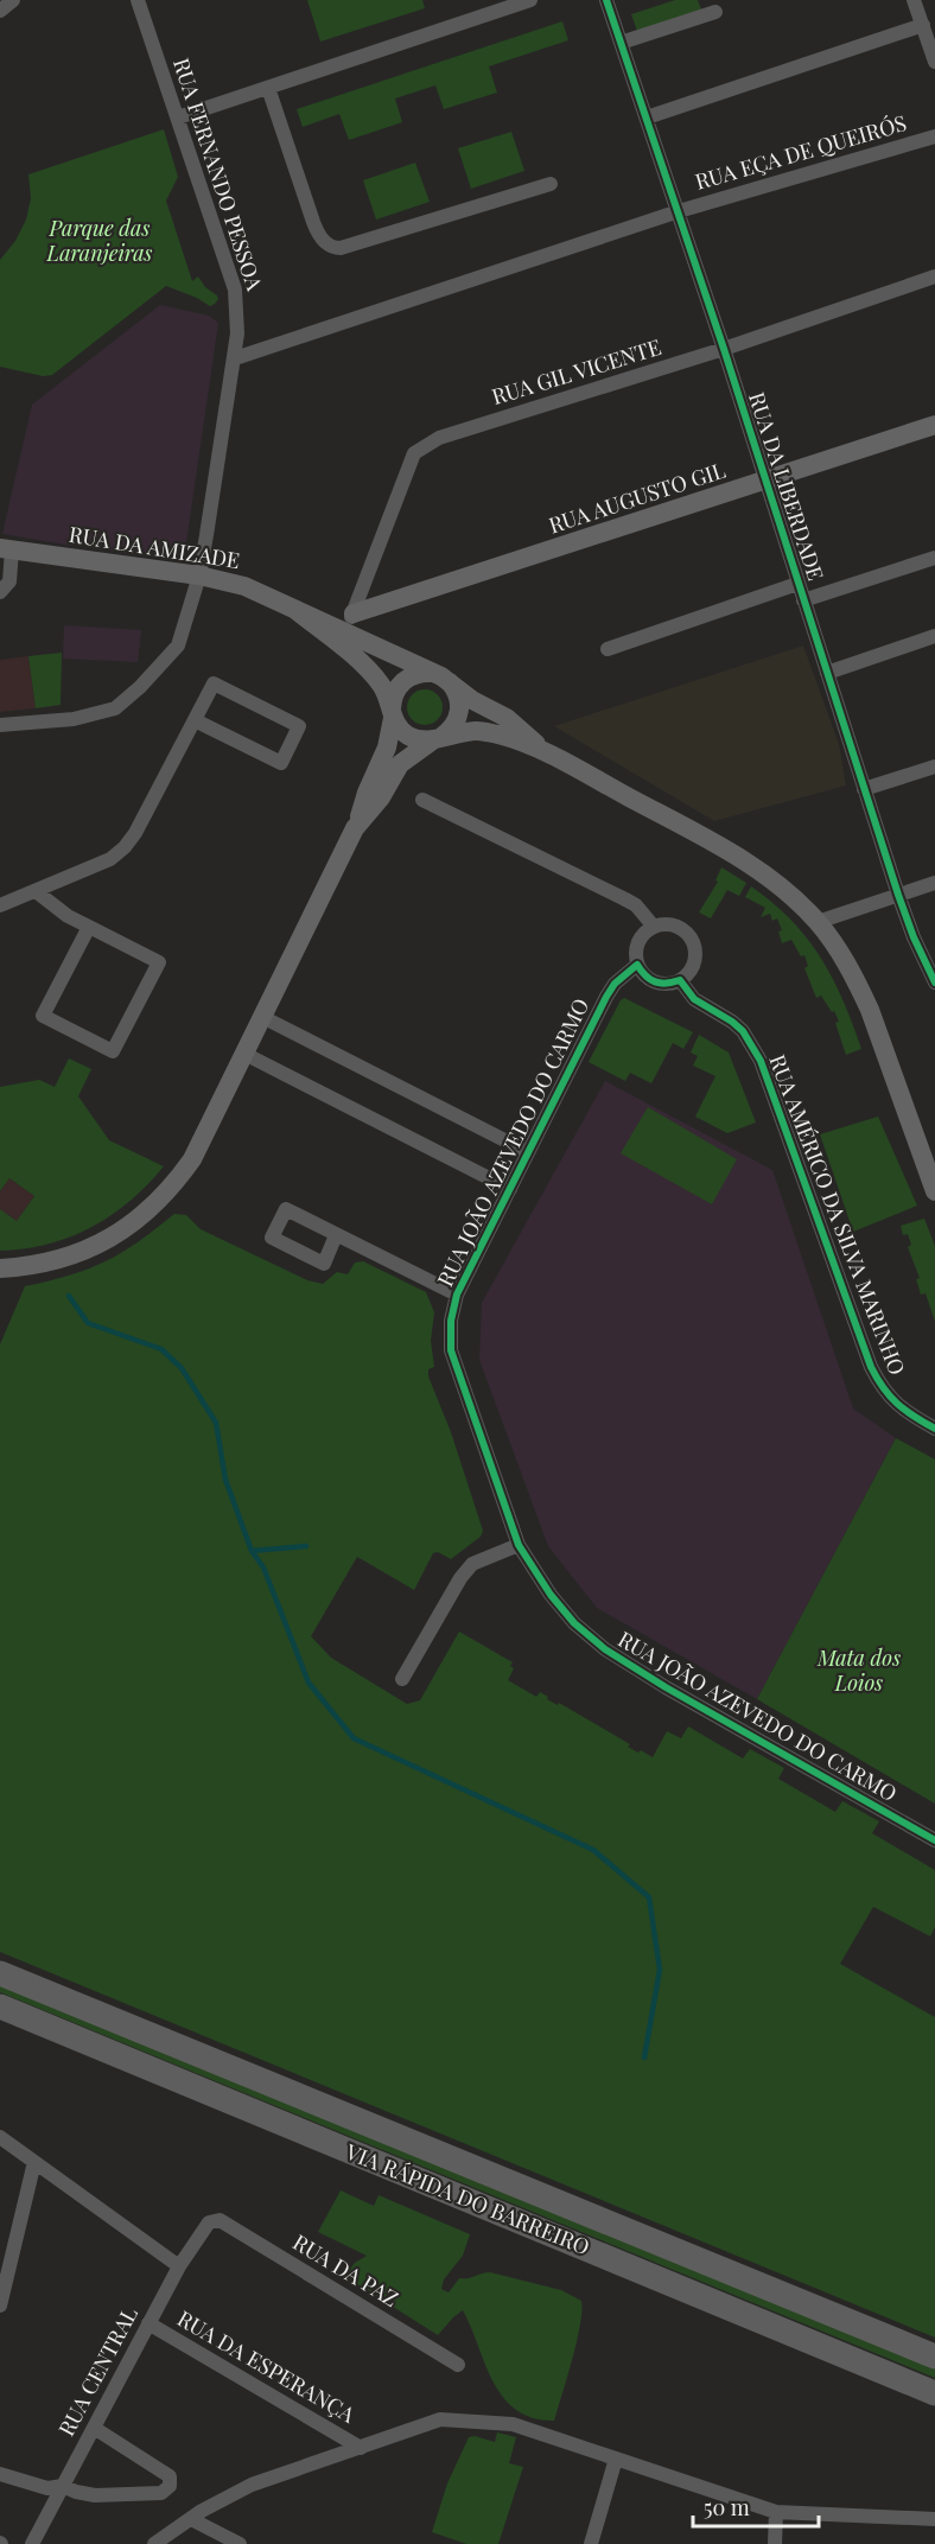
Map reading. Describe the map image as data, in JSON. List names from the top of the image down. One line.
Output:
{"streets":{"highway":["VIA RÁPIDA DO BARREIRO"],"street":["RUA EÇA DE QUEIRÓS","RUA FERNANDO PESSOA","RUA GIL VICENTE","RUA DA LIBERDADE","RUA AUGUSTO GIL","RUA DA AMIZADE","RUA JOÃO AZEVEDO DO CARMO","RUA AMÉRICO DA SILVA MARINHO","RUA DA PAZ","RUA DA ESPERANÇA","RUA CENTRAL"]},"crossings":[["RUA EÇA DE QUEIRÓS","RUA FERNANDO PESSOA"],["RUA EÇA DE QUEIRÓS","RUA DA LIBERDADE"],["RUA FERNANDO PESSOA","RUA DA AMIZADE"],["RUA GIL VICENTE","RUA DA LIBERDADE"],["RUA GIL VICENTE","RUA AUGUSTO GIL"],["RUA GIL VICENTE","RUA DA AMIZADE"],["RUA DA LIBERDADE","RUA AUGUSTO GIL"],["RUA AUGUSTO GIL","RUA DA AMIZADE"],["RUA JOÃO AZEVEDO DO CARMO","RUA AMÉRICO DA SILVA MARINHO"],["RUA DA PAZ","RUA CENTRAL"],["RUA DA ESPERANÇA","RUA CENTRAL"]],"parks":["Parque das Laranjeiras","Mata dos Loios"],"scale_bar":"50 m"}
